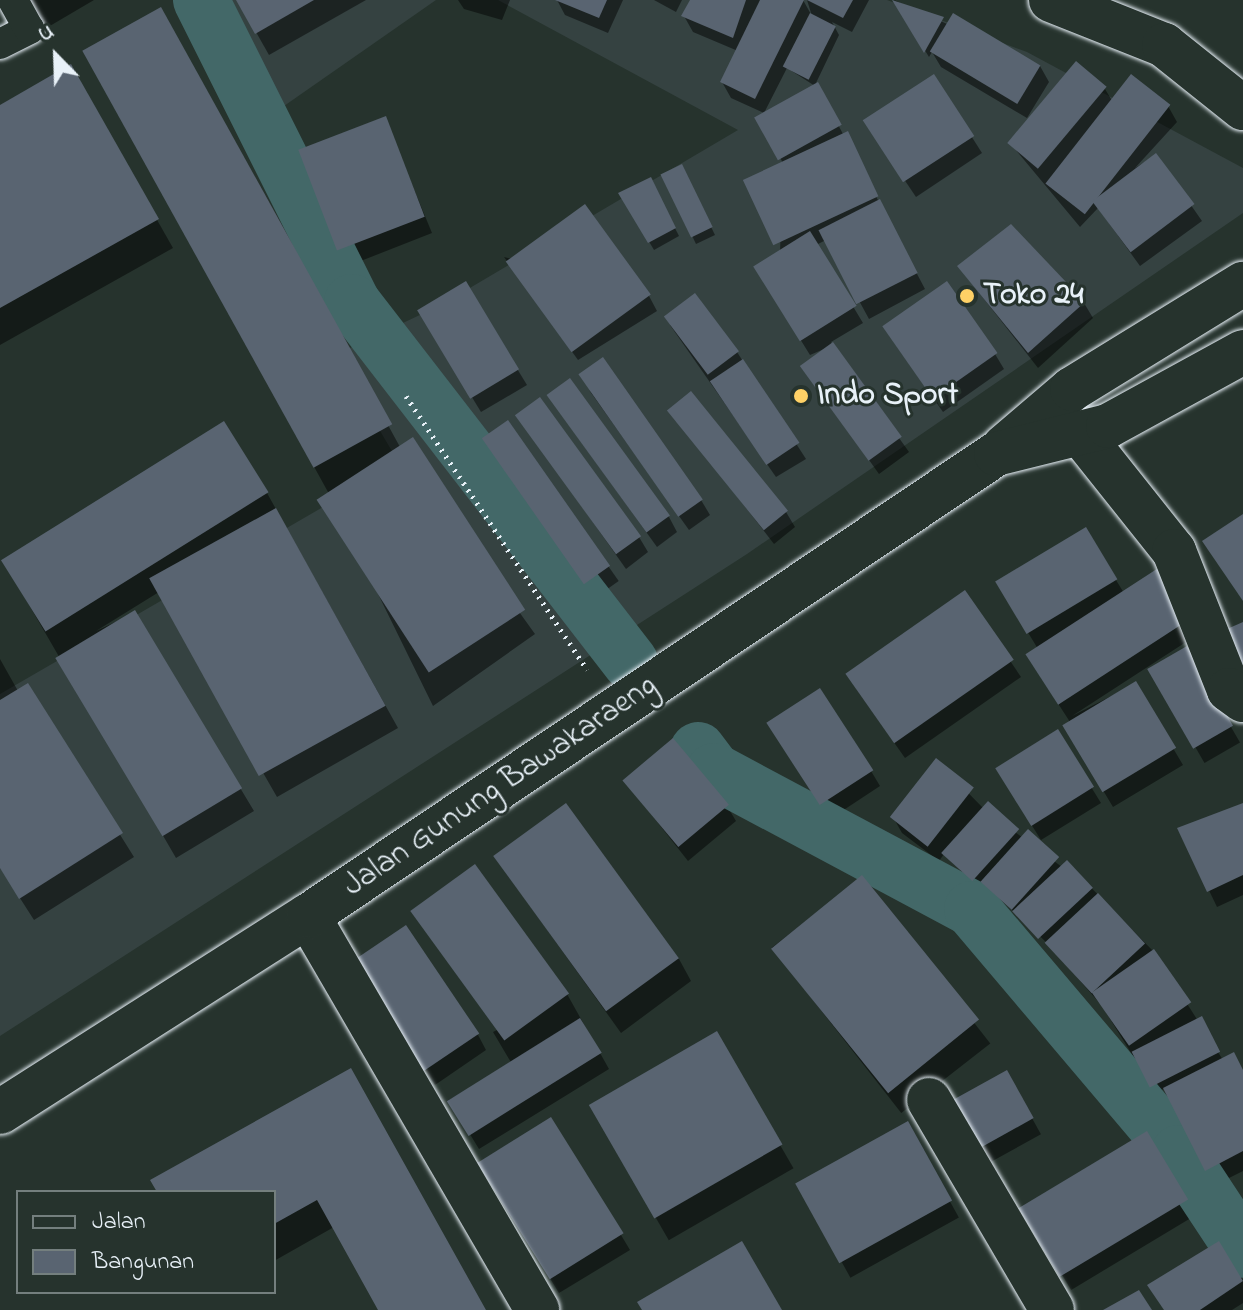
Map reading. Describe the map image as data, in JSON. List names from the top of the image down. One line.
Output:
{"streets":{"main road":["Jalan Gunung Bawakaraeng"]},"places":["Toko 24","Indo Sport"],"legend":["Jalan","Bangunan"],"north":"top left"}
